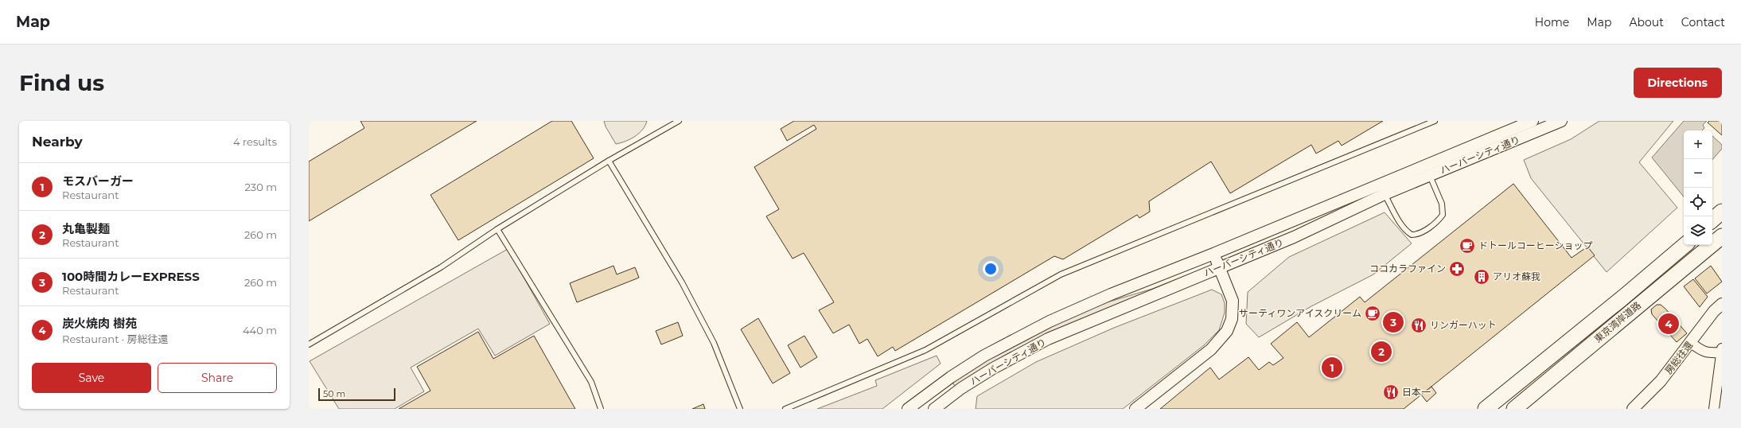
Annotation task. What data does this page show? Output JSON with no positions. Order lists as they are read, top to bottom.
{
  "streets": {
    "highway": ["東京湾岸道路"],
    "street": ["ハーバーシティ通り", "房総往還"]
  },
  "places": {
    "cafe": ["ドトールコーヒーショップ", "サーティワンアイスクリーム"],
    "pharmacy": ["ココカラファイン"],
    "building": ["アリオ蘇我"],
    "restaurant": ["リンガーハット", "日本一"]
  },
  "scale_bar": "50 m",
  "page": {
    "header": "Map",
    "nav": [
      "Home",
      "Map",
      "About",
      "Contact"
    ],
    "buttons": [
      "Directions",
      ["Save", "Share"]
    ],
    "title": "Find us",
    "heading": ["Nearby", "4 results"],
    "map_buttons": ["+", "−"],
    "list": [
      {
        "mark": "1",
        "name": "モスバーガー",
        "note": "Restaurant",
        "value": "230 m"
      },
      {
        "mark": "2",
        "name": "丸亀製麺",
        "note": "Restaurant",
        "value": "260 m"
      },
      {
        "mark": "3",
        "name": "100時間カレーEXPRESS",
        "note": "Restaurant",
        "value": "260 m"
      },
      {
        "mark": "4",
        "name": "炭火焼肉 樹苑",
        "note": "Restaurant · 房総往還",
        "value": "440 m"
      }
    ],
    "pins": [
      "3",
      "4",
      "2",
      "1"
    ],
    "scale": "50 m"
  }
}
